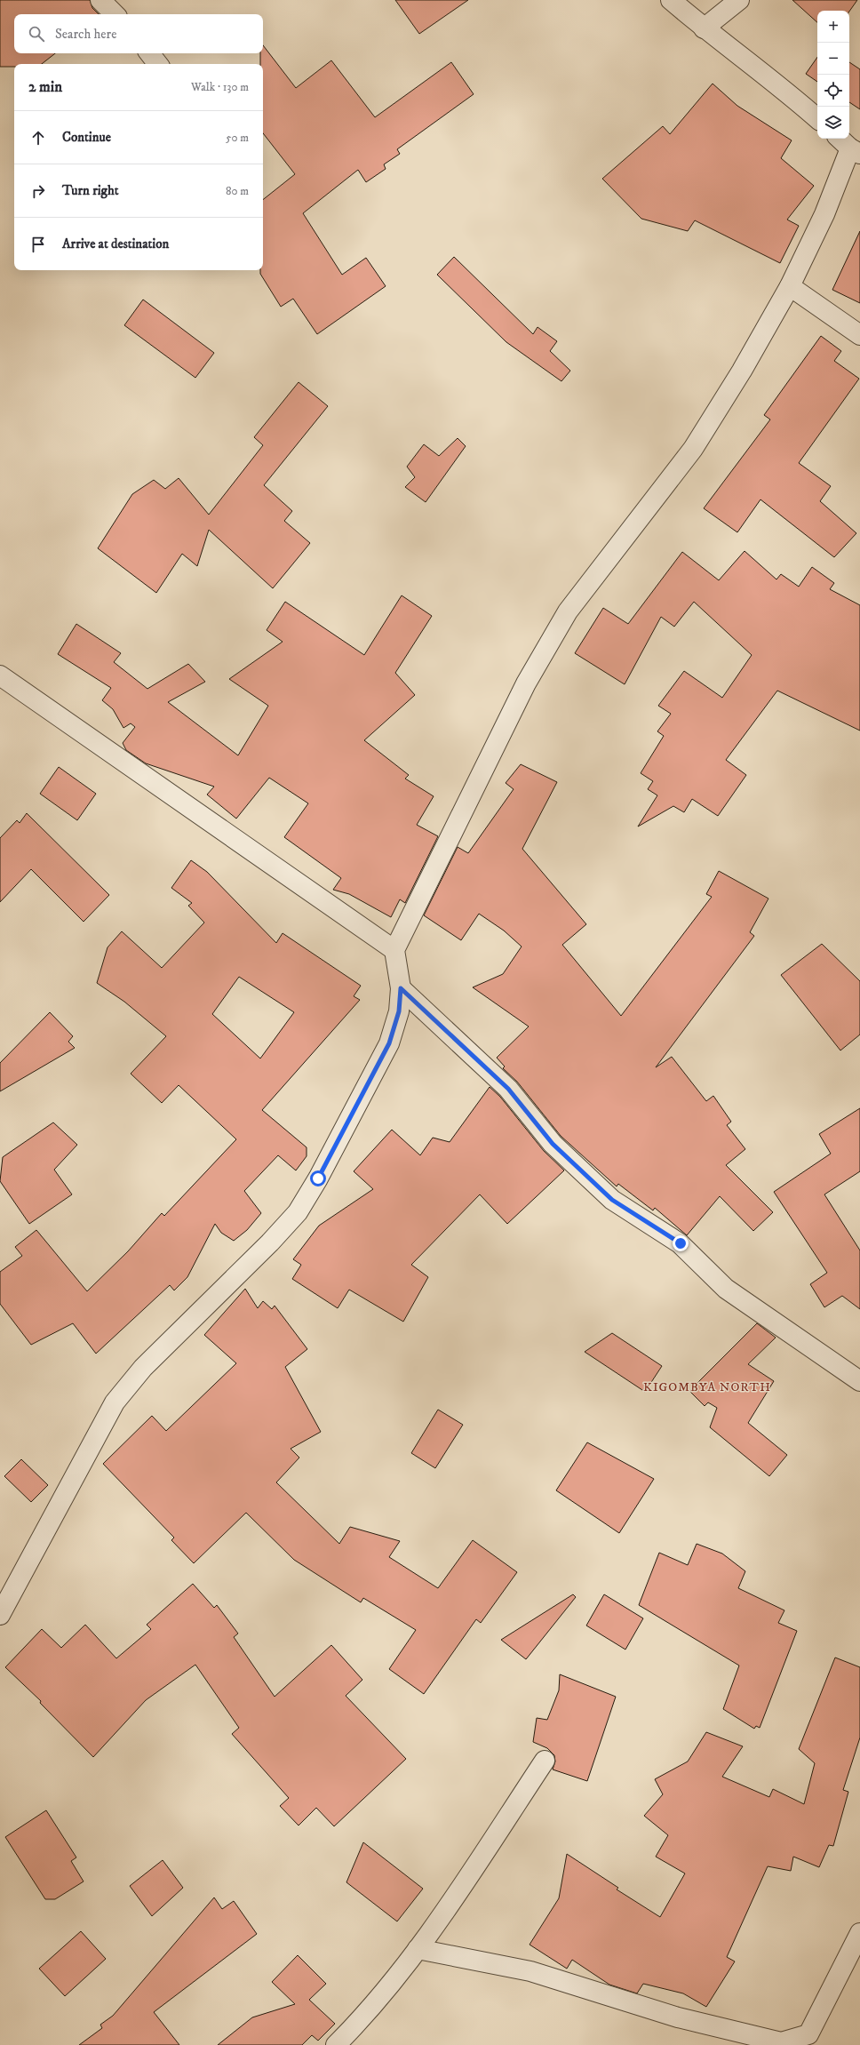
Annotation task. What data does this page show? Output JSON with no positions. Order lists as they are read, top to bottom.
{
  "districts": ["KIGOMBYA NORTH"],
  "page": {
    "map_buttons": ["+", "−"],
    "search": "Search here",
    "heading": ["2 min", "Walk · 130 m"],
    "list": [
      ["Continue", "50 m"],
      ["Turn right", "80 m"],
      "Arrive at destination"
    ]
  }
}
